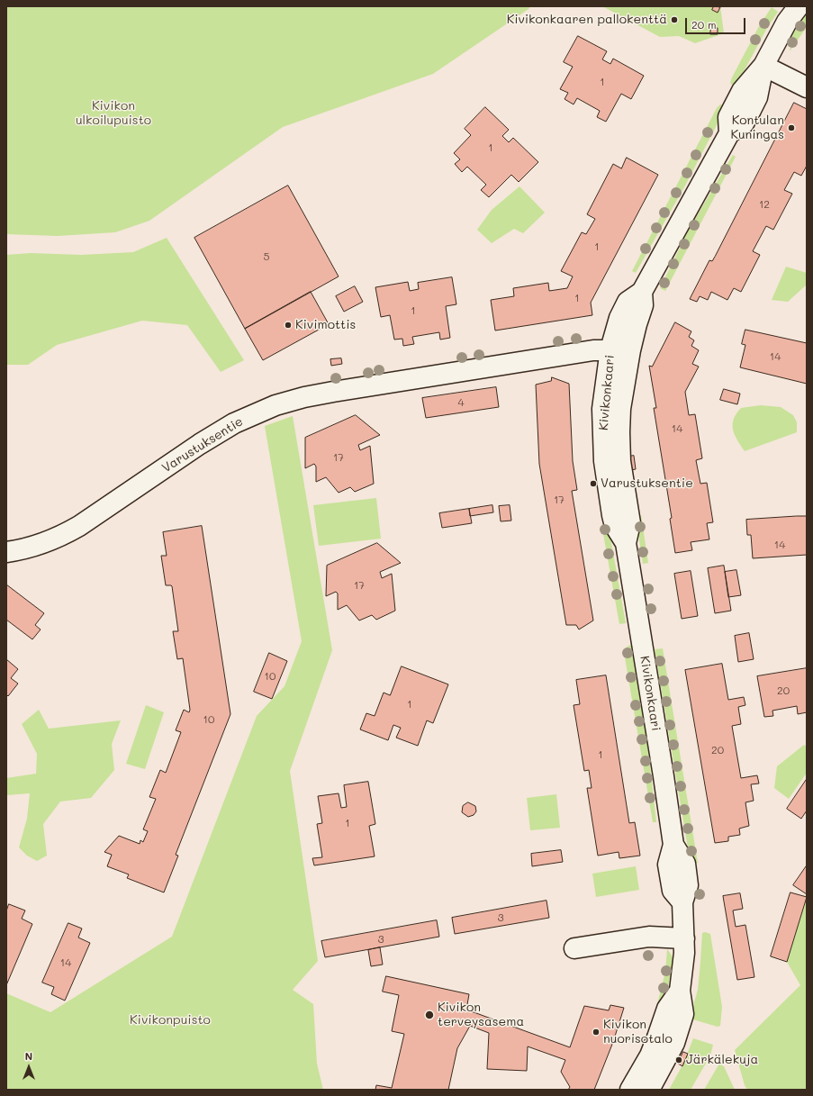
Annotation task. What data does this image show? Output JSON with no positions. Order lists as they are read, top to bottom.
{
  "streets": {
    "street": ["Kivikonkaari", "Varustuksentie"]
  },
  "crossings": [
    ["Kivikonkaari", "Varustuksentie"]
  ],
  "parks": ["Kivikon ulkoilupuisto", "Kivikonpuisto"],
  "places": [
    "Kivikonkaaren pallokenttä",
    "Kontulan Kuningas",
    "Kivimottis",
    "Varustuksentie",
    "Kivikon terveysasema",
    "Kivikon nuorisotalo",
    "Järkälekuja"
  ],
  "house_numbers": [
    "1",
    "1",
    "12",
    "1",
    "5",
    "1",
    "1",
    "14",
    "4",
    "14",
    "17",
    "17",
    "14",
    "17",
    "10",
    "20",
    "1",
    "10",
    "20",
    "1",
    "1",
    "3",
    "3",
    "14"
  ],
  "scale_bar": "20 m",
  "north": "top"
}
